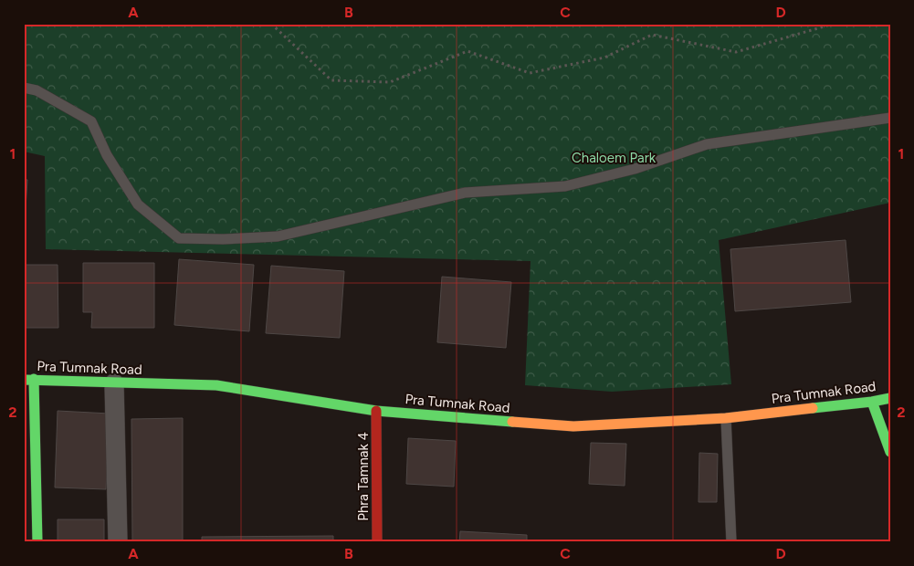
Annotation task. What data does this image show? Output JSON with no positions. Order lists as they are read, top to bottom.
{
  "streets": {
    "street": ["Pra Tumnak Road", "Phra Tamnak 4"]
  },
  "crossings": [
    ["Pra Tumnak Road", "Phra Tamnak 4"]
  ],
  "parks": ["Chaloem Park"],
  "grid": {
    "columns": [
      "A",
      "B",
      "C",
      "D"
    ],
    "rows": ["1", "2"]
  }
}
